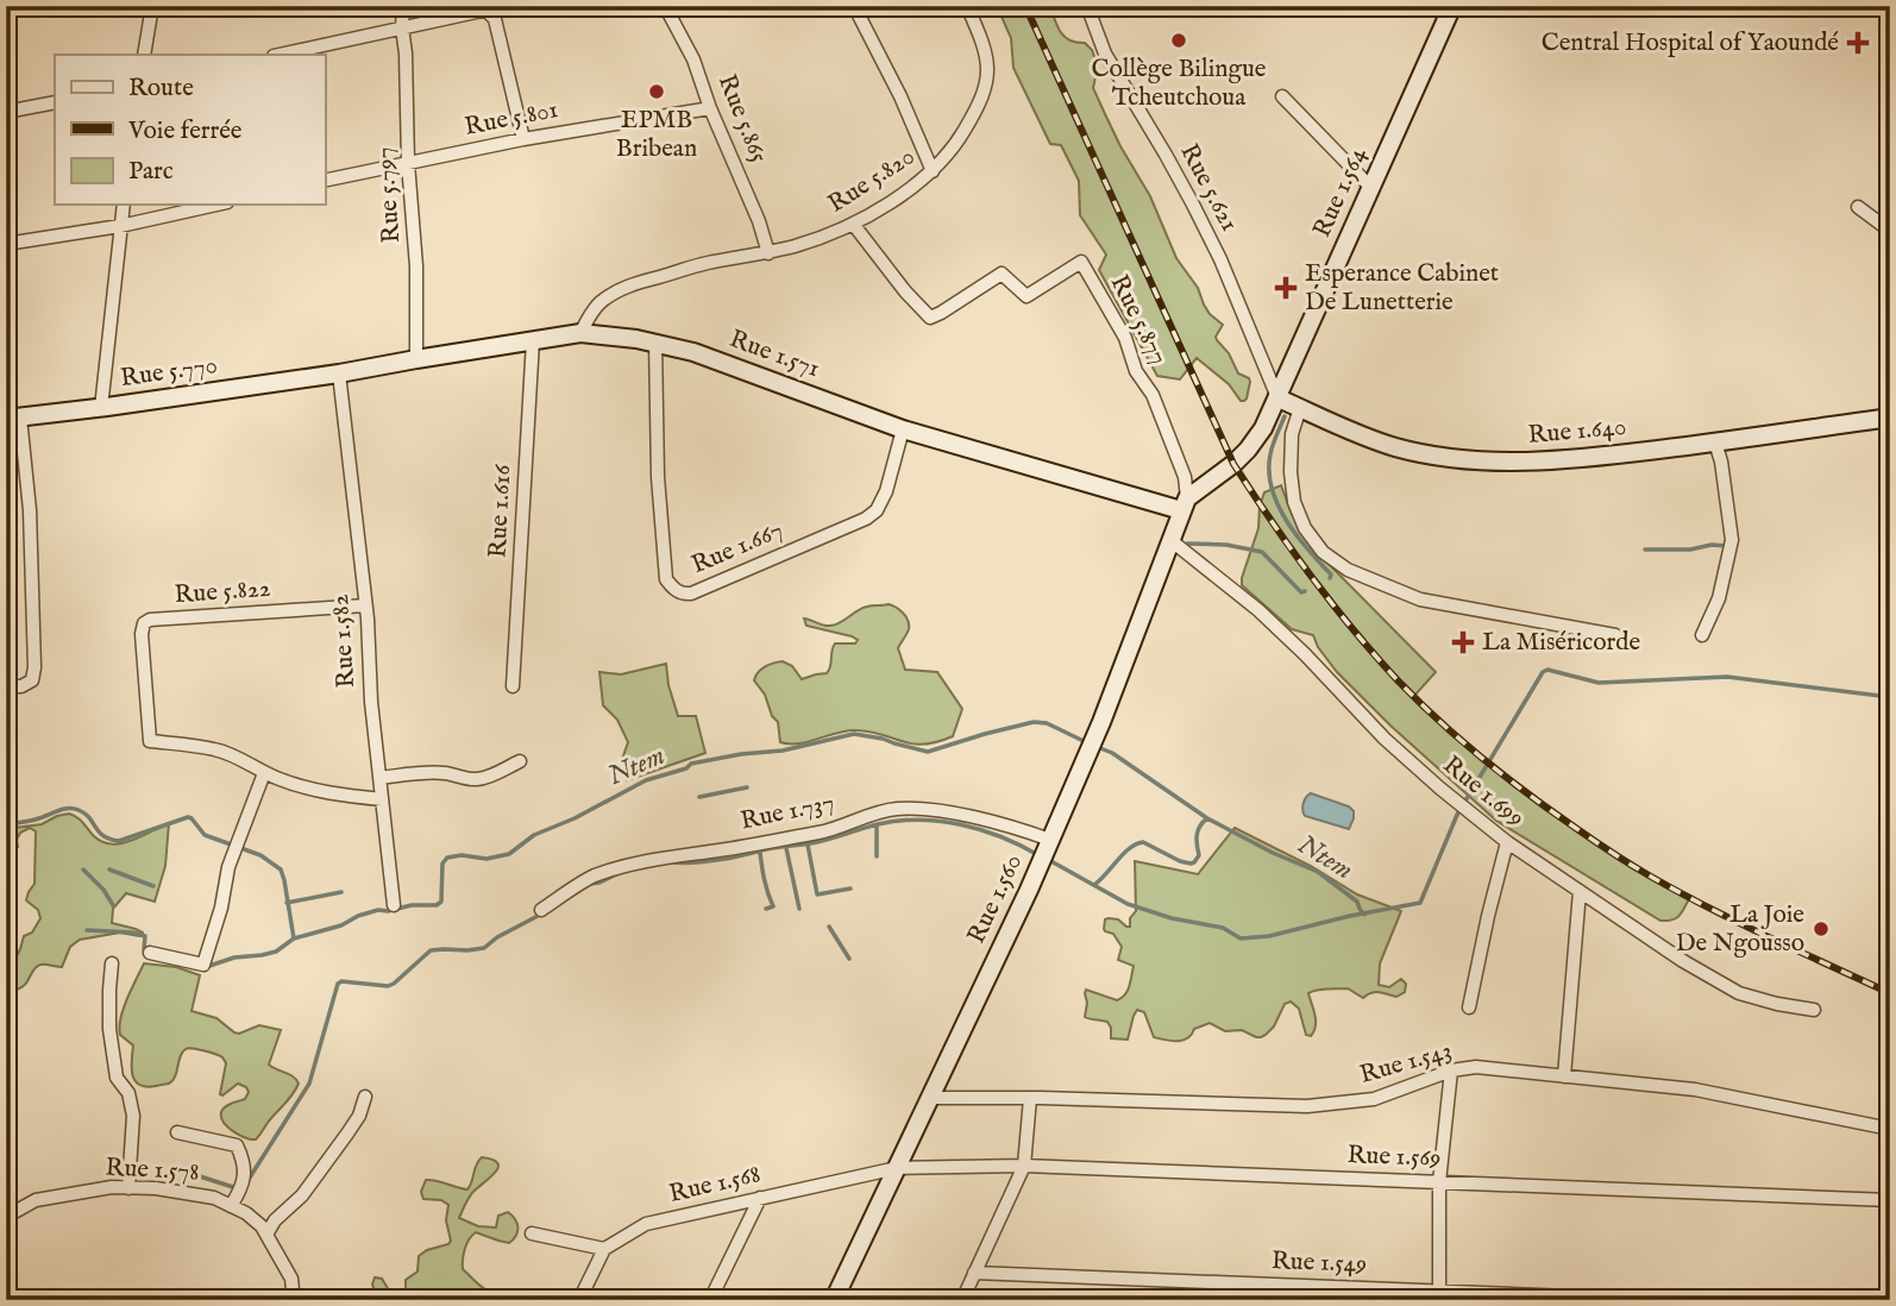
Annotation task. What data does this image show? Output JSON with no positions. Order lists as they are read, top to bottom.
{
  "streets": {
    "main road": [
      "Rue 1.564",
      "Rue 1.571",
      "Rue 5.770",
      "Rue 1.640",
      "Rue 1.560"
    ],
    "street": [
      "Rue 5.801",
      "Rue 5.865",
      "Rue 5.820",
      "Rue 5.621",
      "Rue 5.797",
      "Rue 5.877",
      "Rue 1.616",
      "Rue 1.667",
      "Rue 5.822",
      "Rue 1.582",
      "Rue 1.699",
      "Rue 1.737",
      "Rue 1.543",
      "Rue 1.569",
      "Rue 1.578",
      "Rue 1.568",
      "Rue 1.549"
    ]
  },
  "crossings": [
    ["Rue 5.801", "Rue 5.865"],
    ["Rue 5.801", "Rue 5.797"],
    ["Rue 5.865", "Rue 5.820"],
    ["Rue 5.820", "Rue 5.877"],
    ["Rue 5.820", "Rue 1.571"],
    ["Rue 5.621", "Rue 1.564"],
    ["Rue 5.621", "Rue 1.640"],
    ["Rue 1.564", "Rue 5.877"],
    ["Rue 1.564", "Rue 1.571"],
    ["Rue 1.564", "Rue 1.640"],
    ["Rue 1.564", "Rue 1.560"],
    ["Rue 5.797", "Rue 1.571"],
    ["Rue 5.877", "Rue 1.571"],
    ["Rue 5.877", "Rue 1.560"],
    ["Rue 1.571", "Rue 5.770"],
    ["Rue 1.571", "Rue 1.616"],
    ["Rue 1.571", "Rue 1.667"],
    ["Rue 1.571", "Rue 1.582"],
    ["Rue 1.571", "Rue 1.560"],
    ["Rue 5.770", "Rue 1.582"],
    ["Rue 5.822", "Rue 1.582"],
    ["Rue 1.699", "Rue 1.560"],
    ["Rue 1.737", "Rue 1.560"],
    ["Rue 1.560", "Rue 1.543"],
    ["Rue 1.560", "Rue 1.569"],
    ["Rue 1.560", "Rue 1.568"],
    ["Rue 1.569", "Rue 1.568"]
  ],
  "water": ["Ntem"],
  "places": {
    "other": ["Collège Bilingue Tcheutchoua", "EPMB Bribean", "La Joie De Ngousso"],
    "health": ["Central Hospital of Yaoundé", "Esperance Cabinet De Lunetterie", "La Miséricorde"]
  },
  "legend": ["Route", "Voie ferrée", "Parc"]
}
